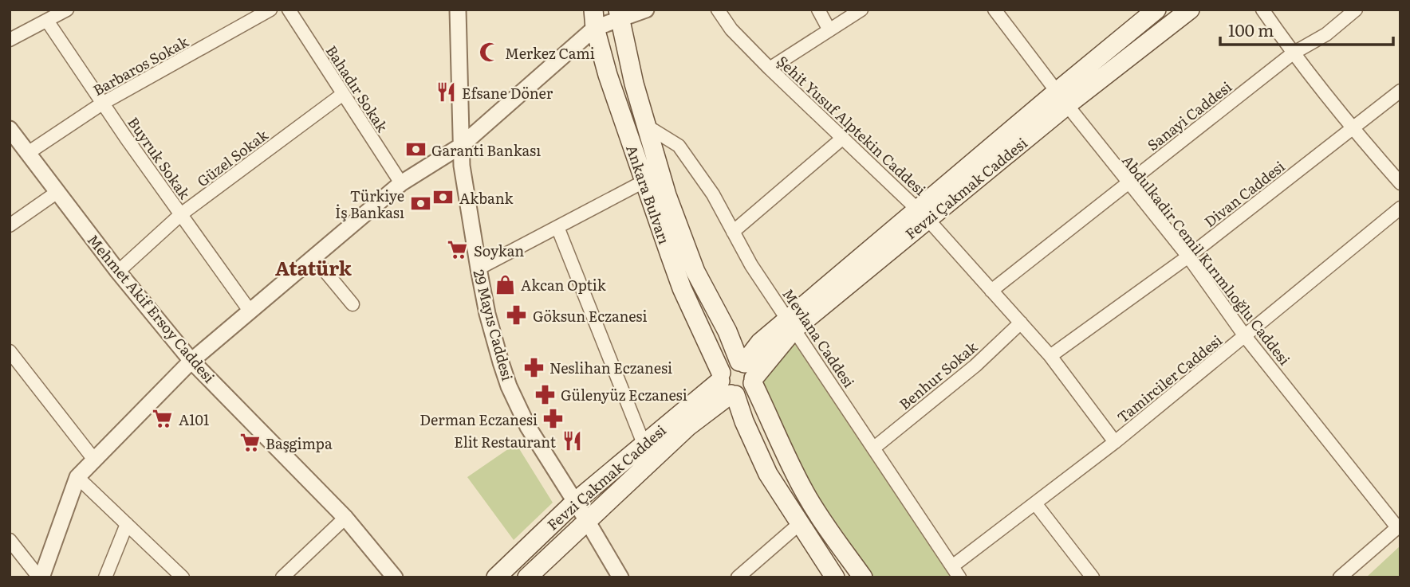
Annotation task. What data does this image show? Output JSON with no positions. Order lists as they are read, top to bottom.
{
  "streets": {
    "main road": ["Fevzi Çakmak Caddesi", "Ankara Bulvarı"],
    "street": [
      "Barbaros Sokak",
      "Bahadır Sokak",
      "Sanayi Caddesi",
      "Şehit Yusuf Alptekin Caddesi",
      "Buyruk Sokak",
      "Güzel Sokak",
      "Divan Caddesi",
      "Abdulkadir Cemil Kırımlıoğlu Caddesi",
      "Mehmet Akif Ersoy Caddesi",
      "29 Mayıs Caddesi",
      "Mevlana Caddesi",
      "Benhur Sokak",
      "Tamirciler Caddesi"
    ]
  },
  "crossings": [
    ["Barbaros Sokak", "Buyruk Sokak"],
    ["Barbaros Sokak", "Mehmet Akif Ersoy Caddesi"],
    ["Bahadır Sokak", "Güzel Sokak"],
    ["Sanayi Caddesi", "Şehit Yusuf Alptekin Caddesi"],
    ["Sanayi Caddesi", "Abdulkadir Cemil Kırımlıoğlu Caddesi"],
    ["Şehit Yusuf Alptekin Caddesi", "Fevzi Çakmak Caddesi"],
    ["Şehit Yusuf Alptekin Caddesi", "Divan Caddesi"],
    ["Şehit Yusuf Alptekin Caddesi", "Benhur Sokak"],
    ["Şehit Yusuf Alptekin Caddesi", "Tamirciler Caddesi"],
    ["Buyruk Sokak", "Güzel Sokak"],
    ["Güzel Sokak", "Mehmet Akif Ersoy Caddesi"],
    ["Fevzi Çakmak Caddesi", "Ankara Bulvarı"],
    ["Fevzi Çakmak Caddesi", "Abdulkadir Cemil Kırımlıoğlu Caddesi"],
    ["Fevzi Çakmak Caddesi", "29 Mayıs Caddesi"],
    ["Fevzi Çakmak Caddesi", "Mevlana Caddesi"],
    ["Divan Caddesi", "Abdulkadir Cemil Kırımlıoğlu Caddesi"],
    ["Ankara Bulvarı", "Mevlana Caddesi"],
    ["Abdulkadir Cemil Kırımlıoğlu Caddesi", "Tamirciler Caddesi"],
    ["Mevlana Caddesi", "Benhur Sokak"],
    ["Mevlana Caddesi", "Tamirciler Caddesi"]
  ],
  "districts": ["Atatürk"],
  "places": {
    "mosque": ["Merkez Cami"],
    "restaurant": ["Efsane Döner", "Elit Restaurant"],
    "bank": ["Garanti Bankası", "Akbank", "Türkiye İş Bankası"],
    "supermarket": ["Soykan", "A101", "Başgimpa"],
    "shop": ["Akcan Optik"],
    "pharmacy": [
      "Göksun Eczanesi",
      "Neslihan Eczanesi",
      "Gülenyüz Eczanesi",
      "Derman Eczanesi"
    ]
  },
  "scale_bar": "100 m"
}
